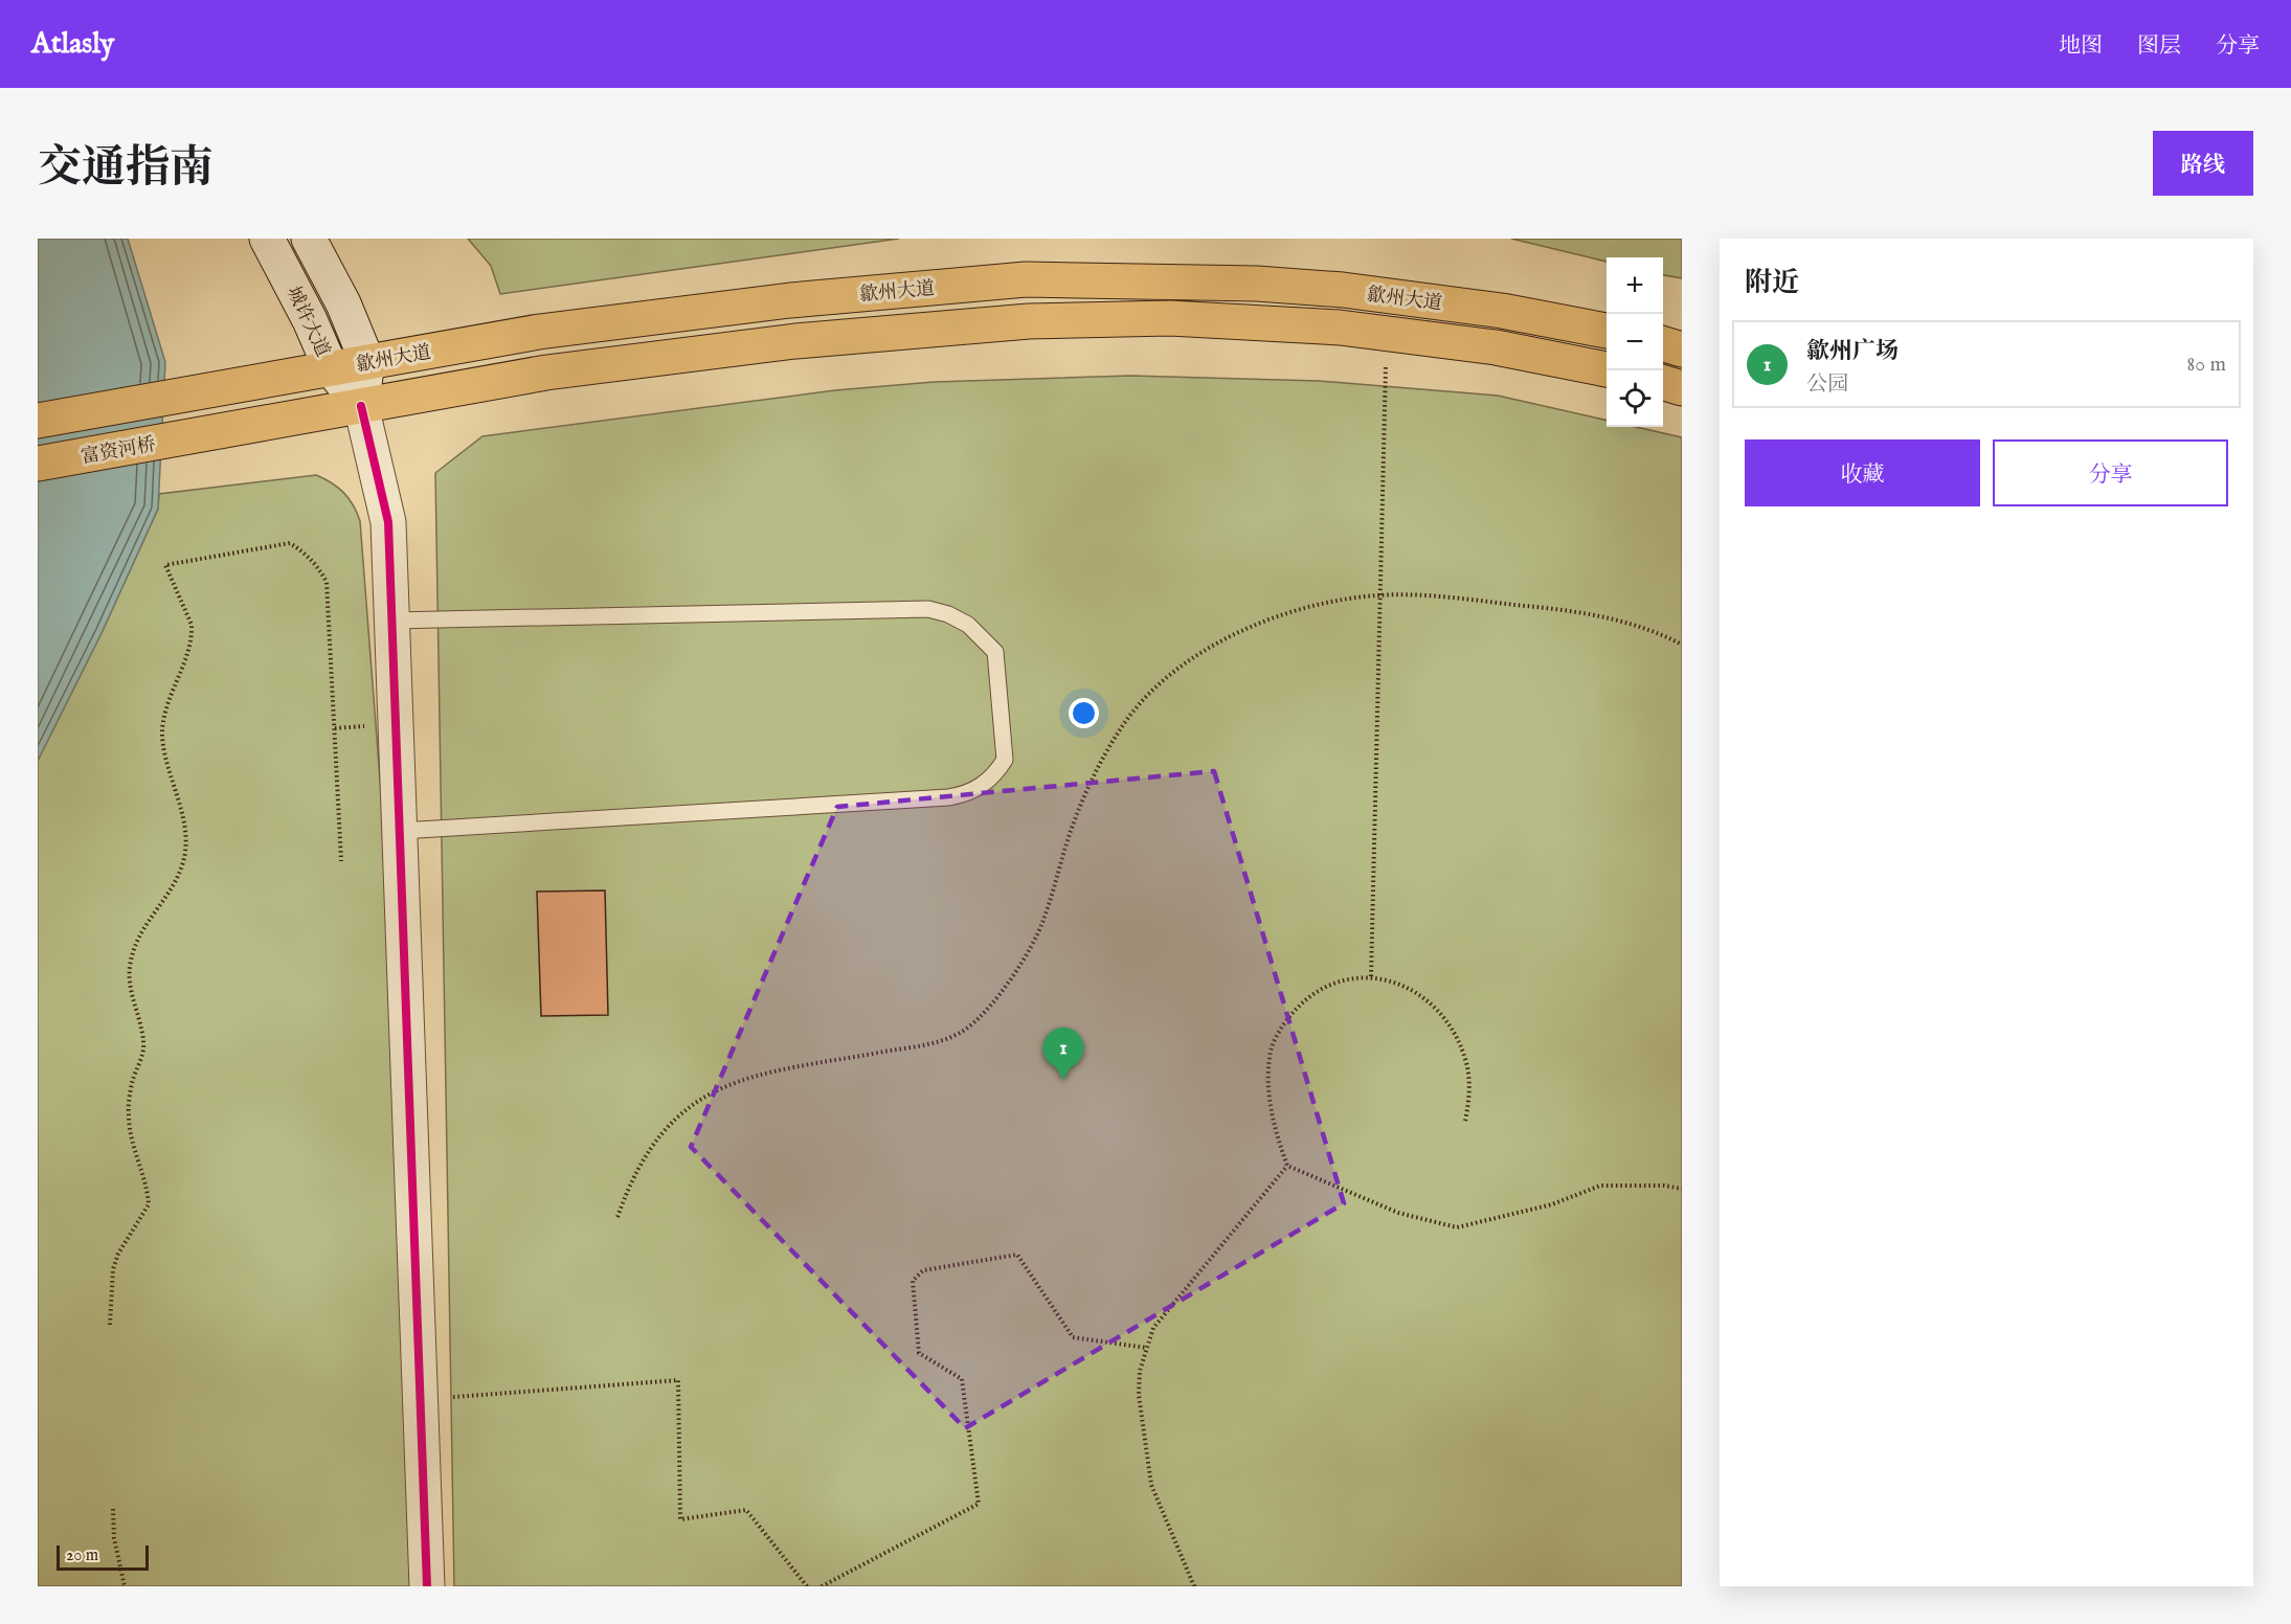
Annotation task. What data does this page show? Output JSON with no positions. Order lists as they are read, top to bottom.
{
  "streets": {
    "highway": ["歙州大道", "富资河桥"],
    "street": ["城许大道"]
  },
  "crossings": [
    ["歙州大道", "城许大道"],
    ["歙州大道", "富资河桥"]
  ],
  "scale_bar": "20 m",
  "page": {
    "header": "Atlasly",
    "nav": ["地图", "图层", "分享"],
    "title": "交通指南",
    "buttons": [
      "路线",
      ["收藏", "分享"]
    ],
    "heading": "附近",
    "map_buttons": ["+", "−"],
    "list": [
      {
        "mark": "1",
        "name": "歙州广场",
        "note": "公园",
        "value": "80 m"
      }
    ],
    "pins": "1",
    "scale": "20 m"
  }
}
